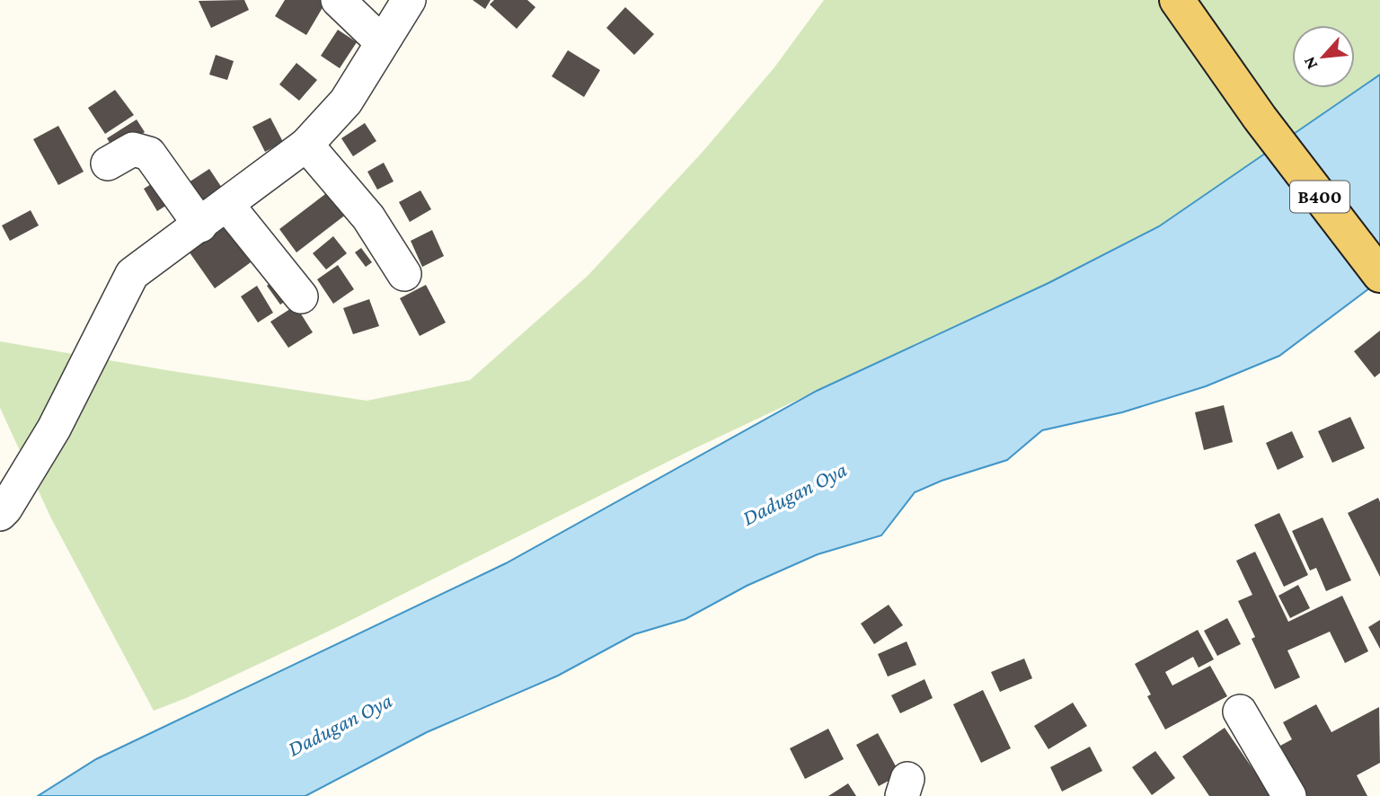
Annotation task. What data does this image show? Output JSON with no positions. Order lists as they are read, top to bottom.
{
  "streets": {
    "main road": ["B400"]
  },
  "water": ["Dadugan Oya"],
  "north": "bottom left"
}
